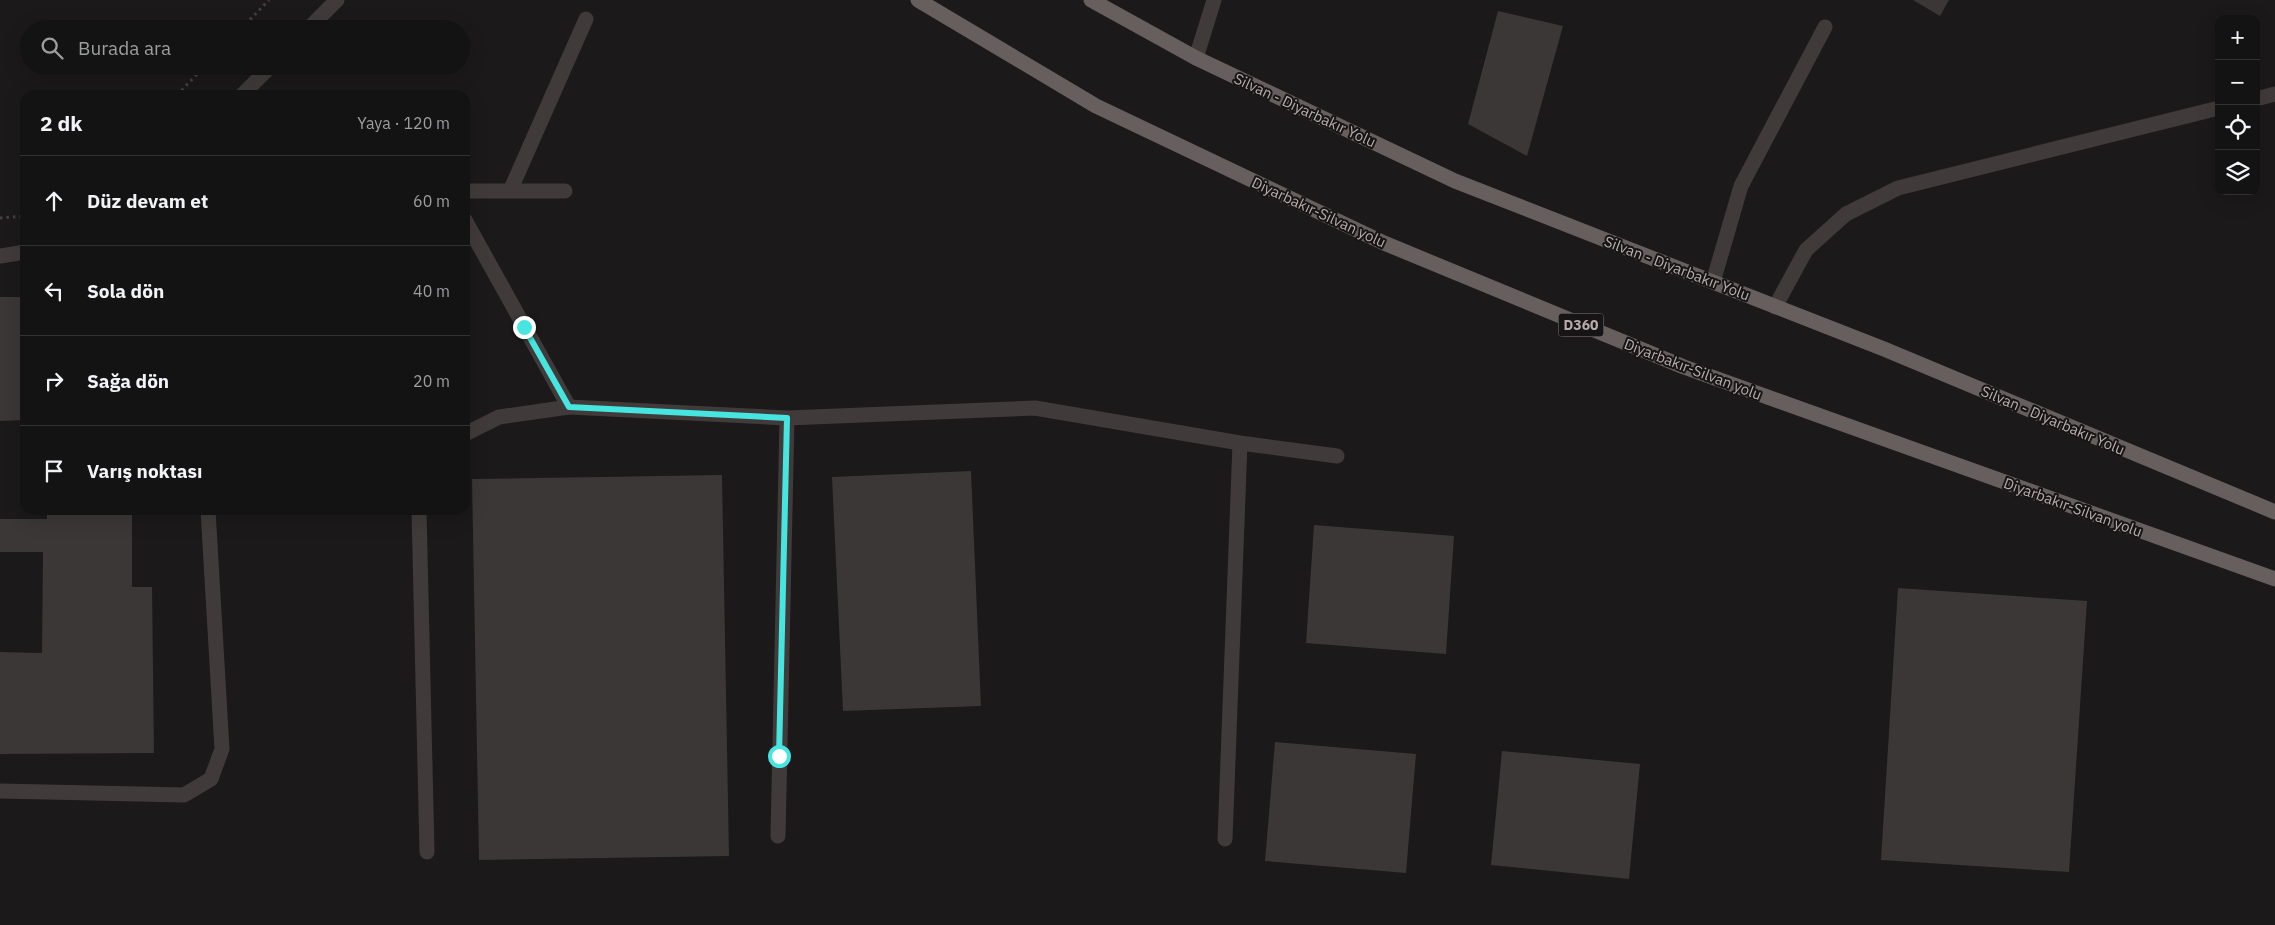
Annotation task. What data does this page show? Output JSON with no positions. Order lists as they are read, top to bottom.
{
  "streets": {
    "highway": ["Silvan - Diyarbakır Yolu", "Diyarbakır-Silvan yolu", "D360"]
  },
  "page": {
    "map_buttons": ["+", "−"],
    "search": "Burada ara",
    "heading": ["2 dk", "Yaya · 120 m"],
    "list": [
      ["Düz devam et", "60 m"],
      ["Sola dön", "40 m"],
      ["Sağa dön", "20 m"],
      "Varış noktası"
    ]
  }
}
